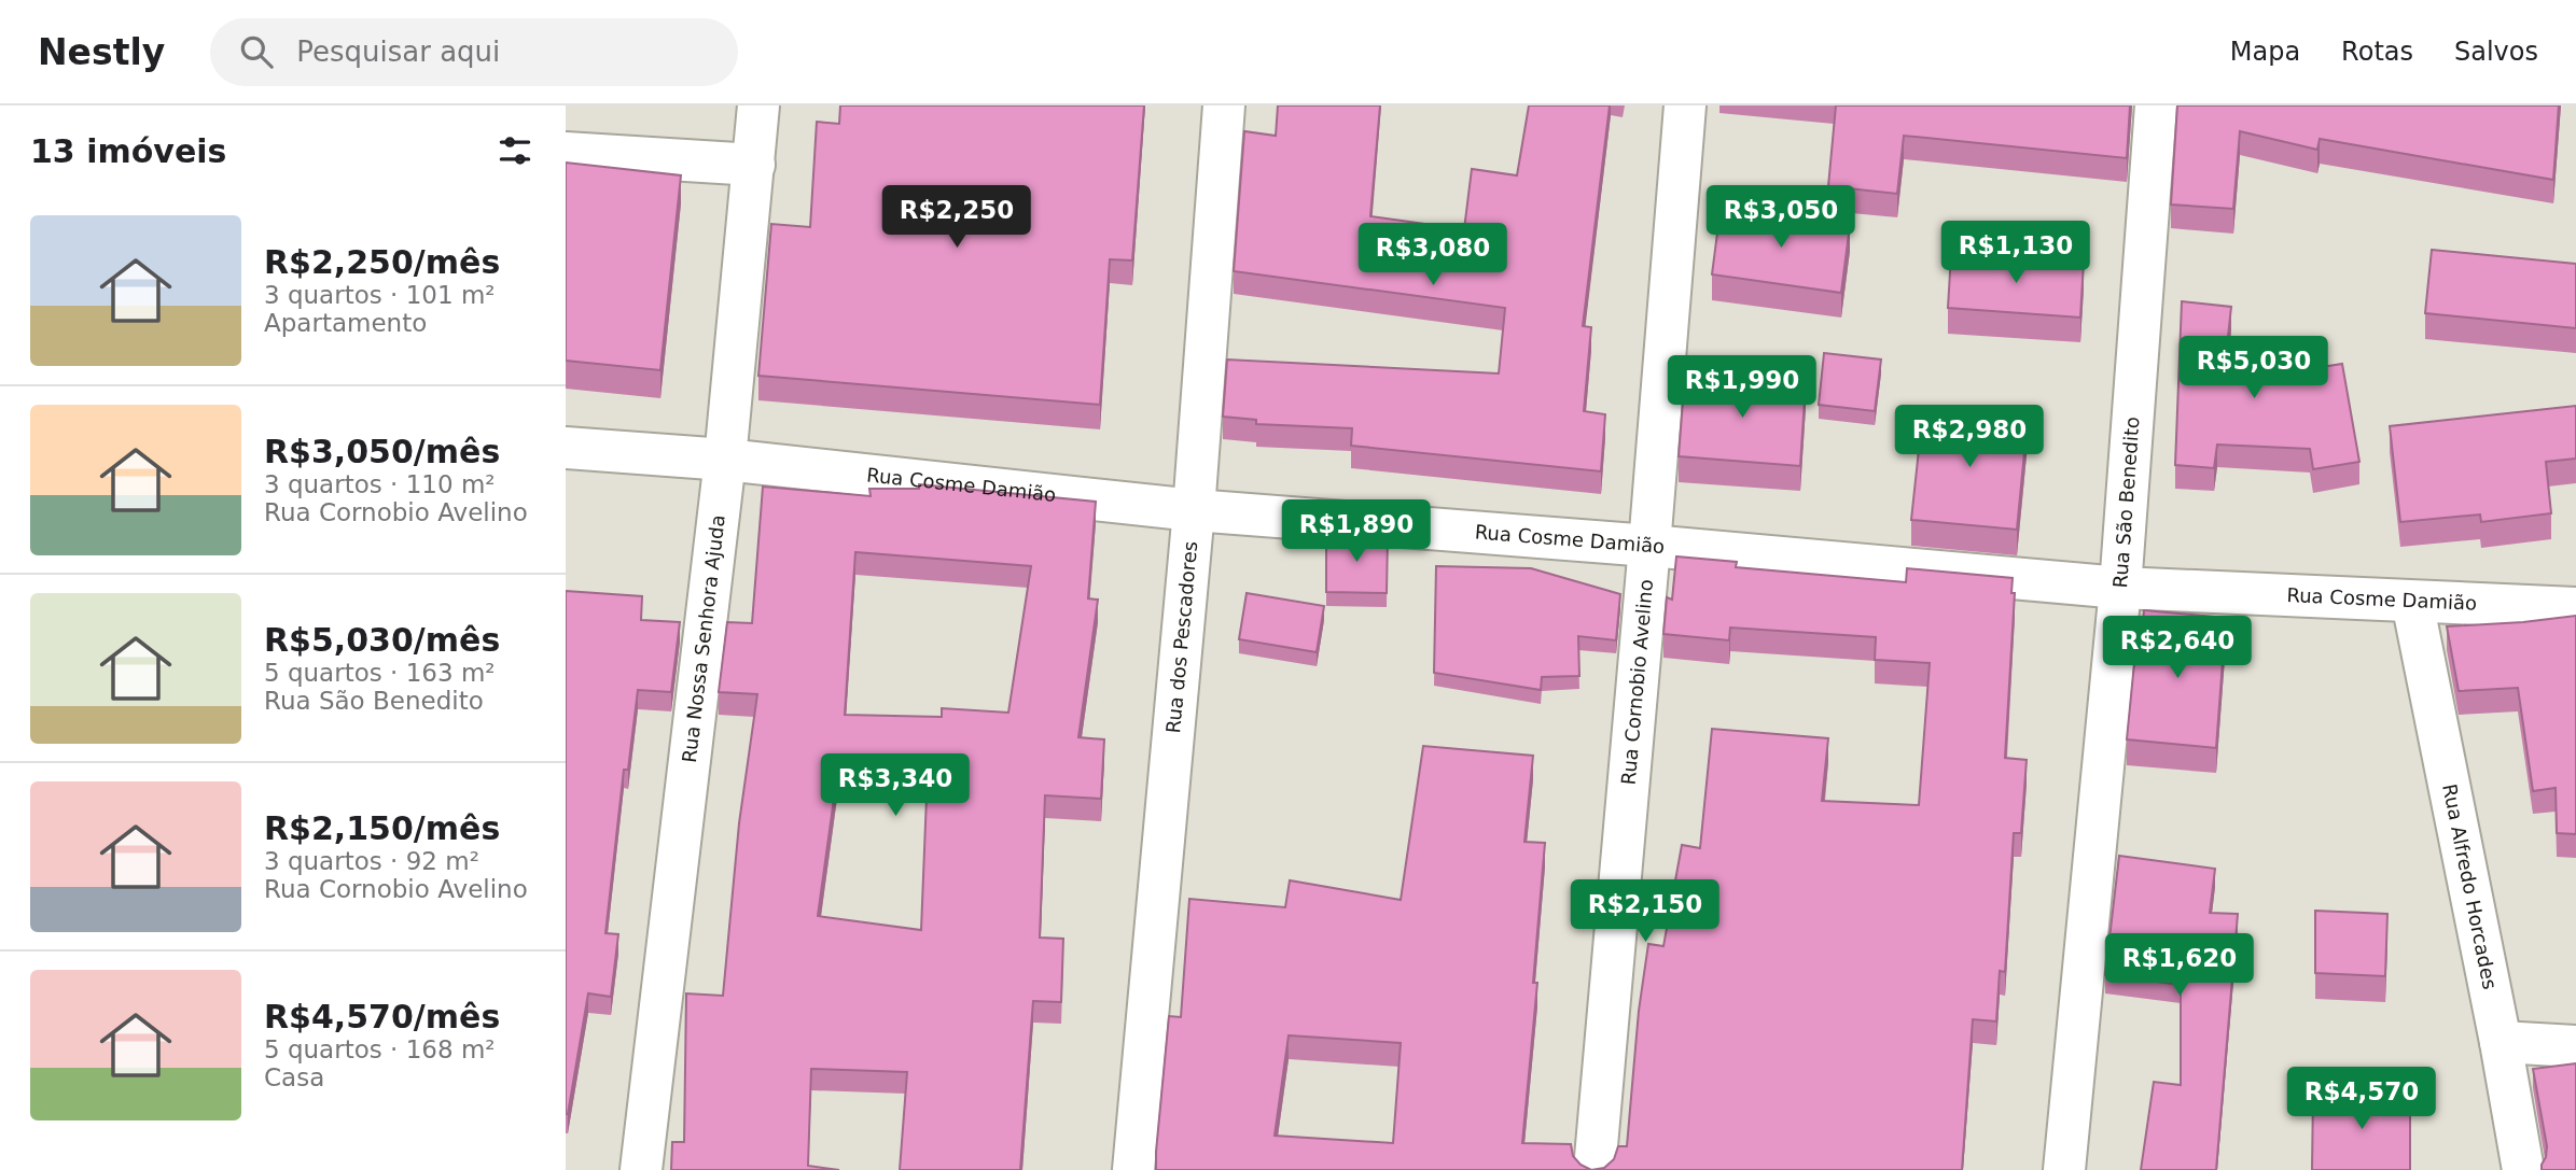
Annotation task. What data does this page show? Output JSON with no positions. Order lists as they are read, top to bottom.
{
  "streets": {
    "street": [
      "Rua Cosme Damião",
      "Rua São Benedito",
      "Rua Nossa Senhora Ajuda",
      "Rua dos Pescadores",
      "Rua Cornobio Avelino",
      "Rua Alfredo Horcades"
    ]
  },
  "crossings": [
    ["Rua Cosme Damião", "Rua São Benedito"],
    ["Rua Cosme Damião", "Rua Nossa Senhora Ajuda"],
    ["Rua Cosme Damião", "Rua dos Pescadores"],
    ["Rua Cosme Damião", "Rua Cornobio Avelino"],
    ["Rua Cosme Damião", "Rua Alfredo Horcades"]
  ],
  "page": {
    "header": "Nestly",
    "search": "Pesquisar aqui",
    "nav": ["Mapa", "Rotas", "Salvos"],
    "heading": "13 imóveis",
    "price": [
      "R$2,250",
      "R$3,050",
      "R$1,130",
      "R$3,080",
      "R$5,030",
      "R$1,990",
      "R$2,980",
      "R$1,890",
      "R$2,640",
      "R$3,340",
      "R$2,150",
      "R$1,620",
      "R$4,570"
    ],
    "list": [
      {
        "name": "R$2,250/mês",
        "note": "3 quartos · 101 m² · Apartamento"
      },
      {
        "name": "R$3,050/mês",
        "note": "3 quartos · 110 m² · Rua Cornobio Avelino"
      },
      {
        "name": "R$5,030/mês",
        "note": "5 quartos · 163 m² · Rua São Benedito"
      },
      {
        "name": "R$2,150/mês",
        "note": "3 quartos · 92 m² · Rua Cornobio Avelino"
      },
      {
        "name": "R$4,570/mês",
        "note": "5 quartos · 168 m² · Casa"
      }
    ]
  }
}
